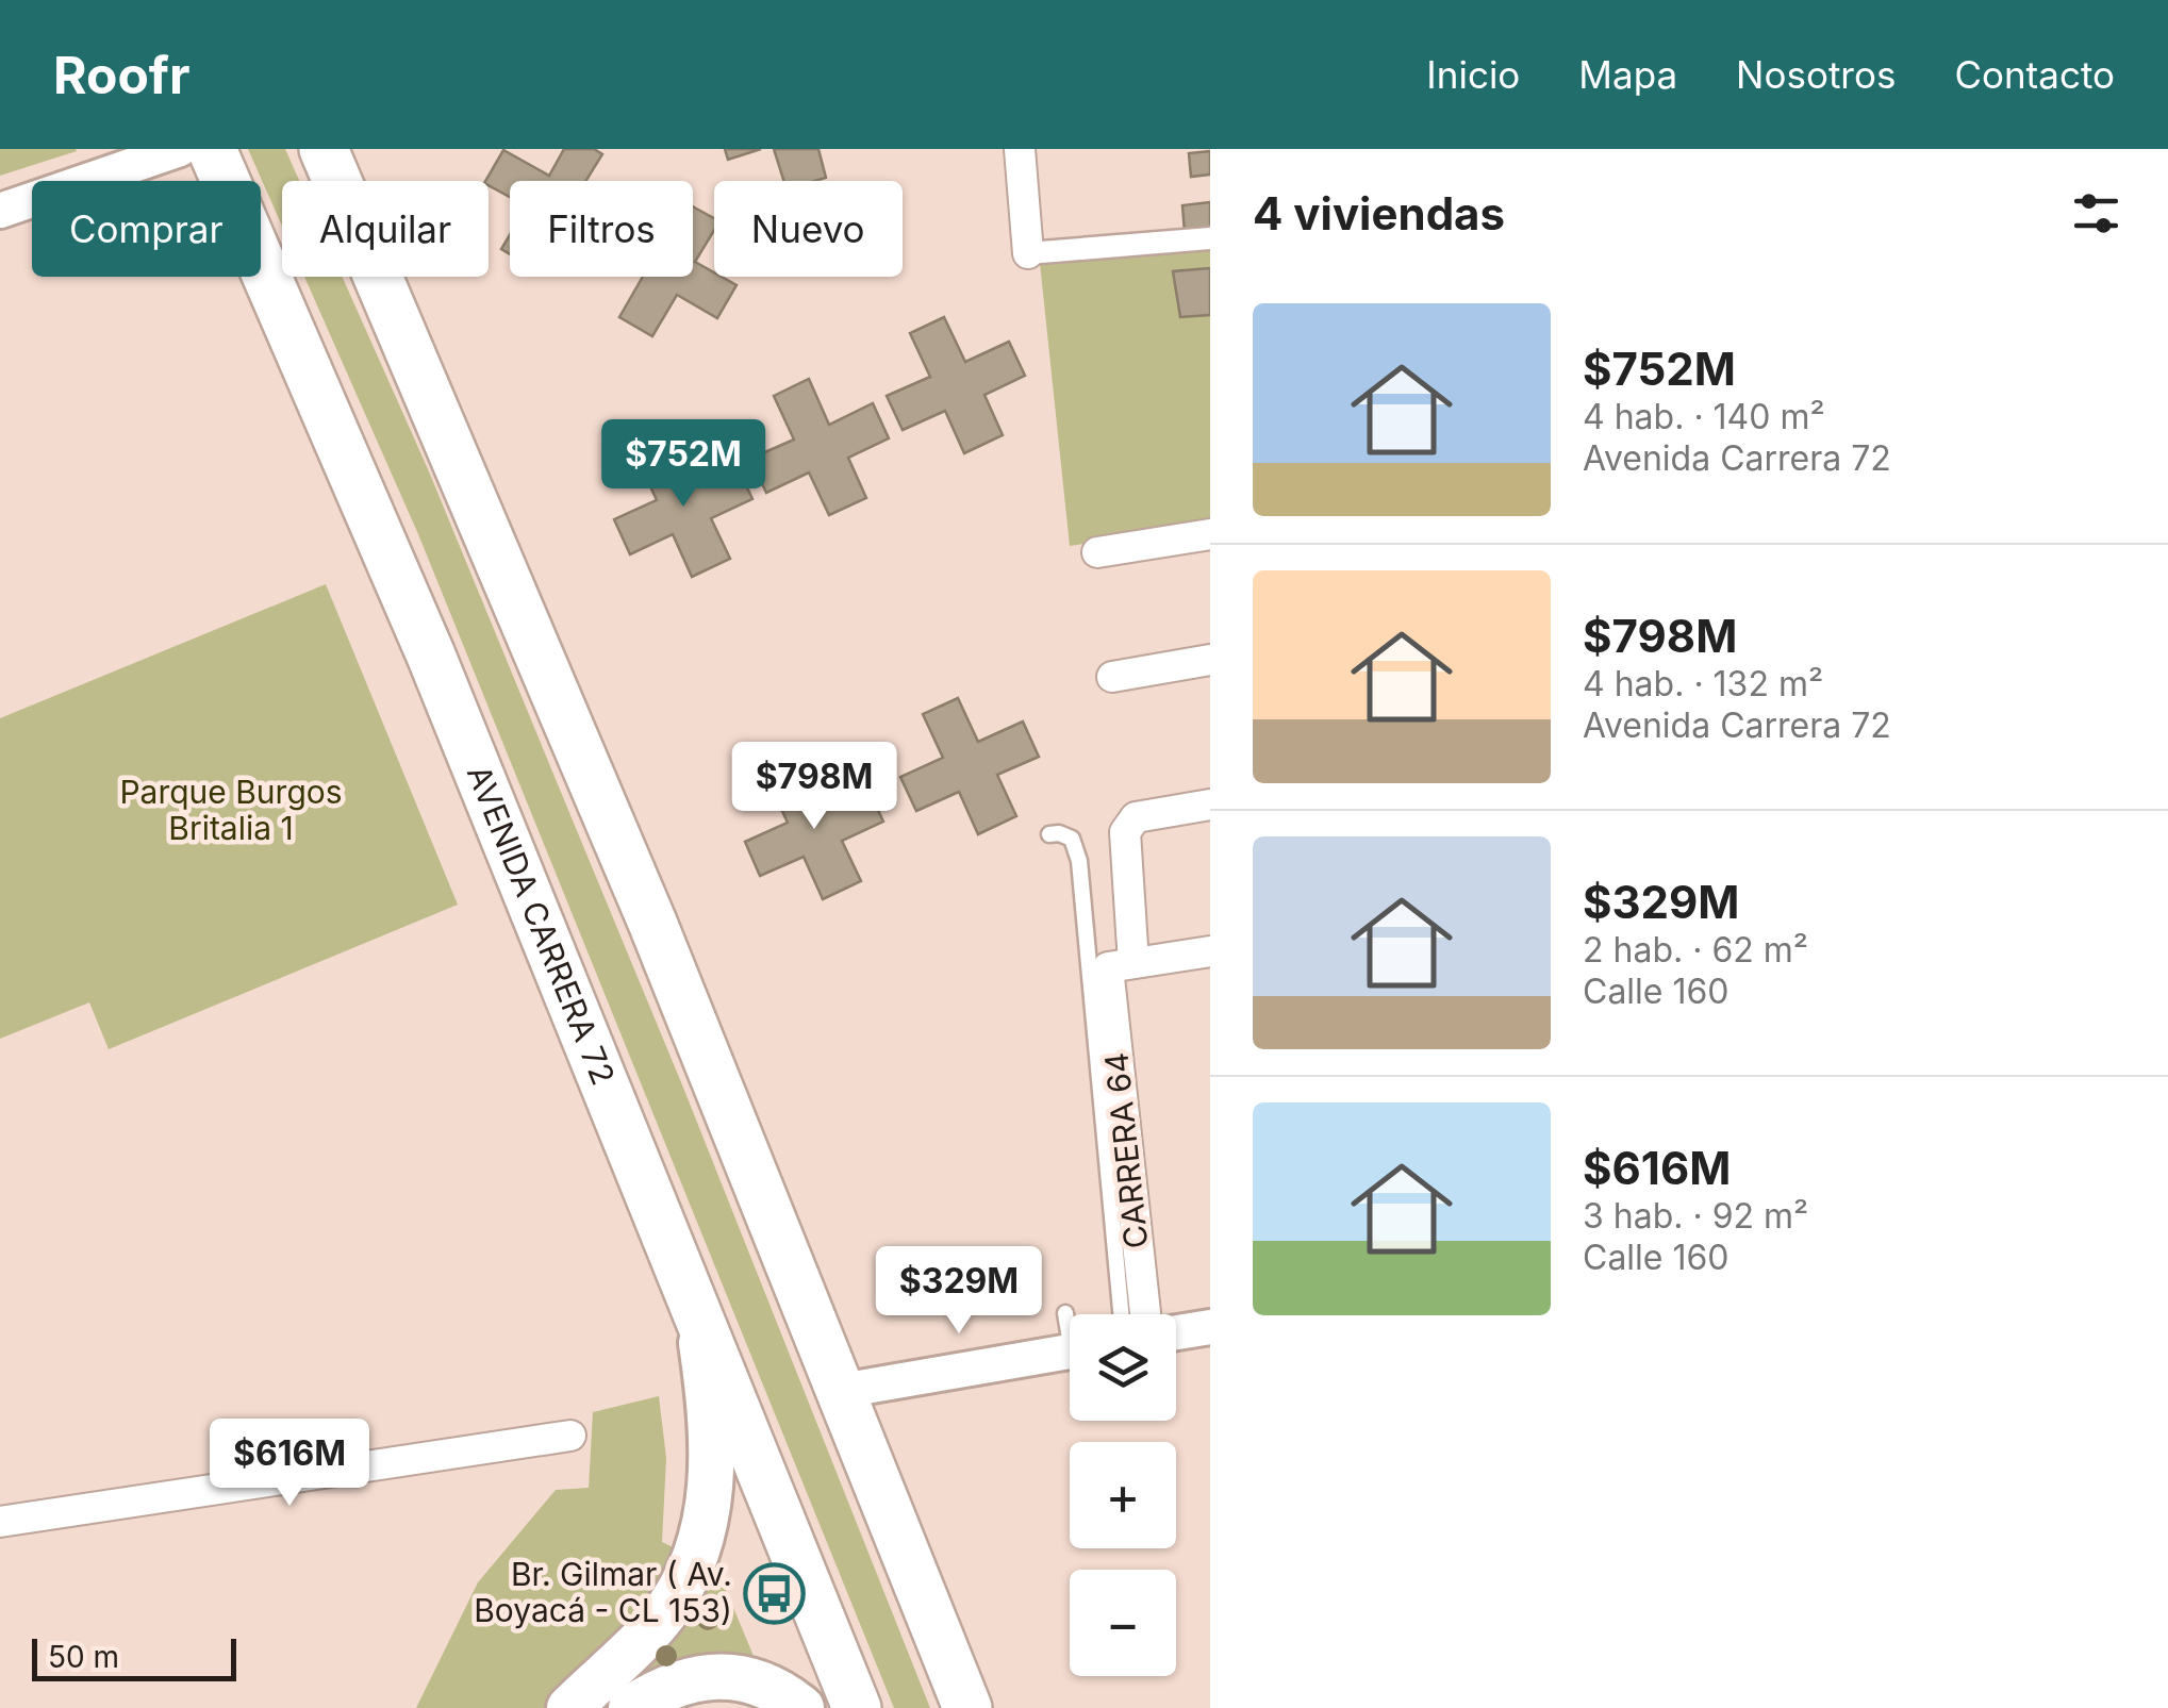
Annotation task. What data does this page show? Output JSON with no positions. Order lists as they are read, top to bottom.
{
  "streets": {
    "highway": ["AVENIDA CARRERA 72"],
    "street": ["CARRERA 64"]
  },
  "parks": ["Parque Burgos Britalia 1"],
  "places": {
    "bus stop": ["Br. Gilmar ( Av. Boyacá - CL 153)"]
  },
  "scale_bar": "50 m",
  "page": {
    "header": "Roofr",
    "nav": [
      "Inicio",
      "Mapa",
      "Nosotros",
      "Contacto"
    ],
    "heading": "4 viviendas",
    "chip": [
      "Comprar",
      "Alquilar",
      "Filtros",
      "Nuevo"
    ],
    "list": [
      {
        "name": "$752M",
        "note": "4 hab. · 140 m² · Avenida Carrera 72"
      },
      {
        "name": "$798M",
        "note": "4 hab. · 132 m² · Avenida Carrera 72"
      },
      {
        "name": "$329M",
        "note": "2 hab. · 62 m² · Calle 160"
      },
      {
        "name": "$616M",
        "note": "3 hab. · 92 m² · Calle 160"
      }
    ],
    "price": [
      "$752M",
      "$798M",
      "$329M",
      "$616M"
    ],
    "map_buttons": ["+", "−"],
    "scale": "50 m"
  }
}
